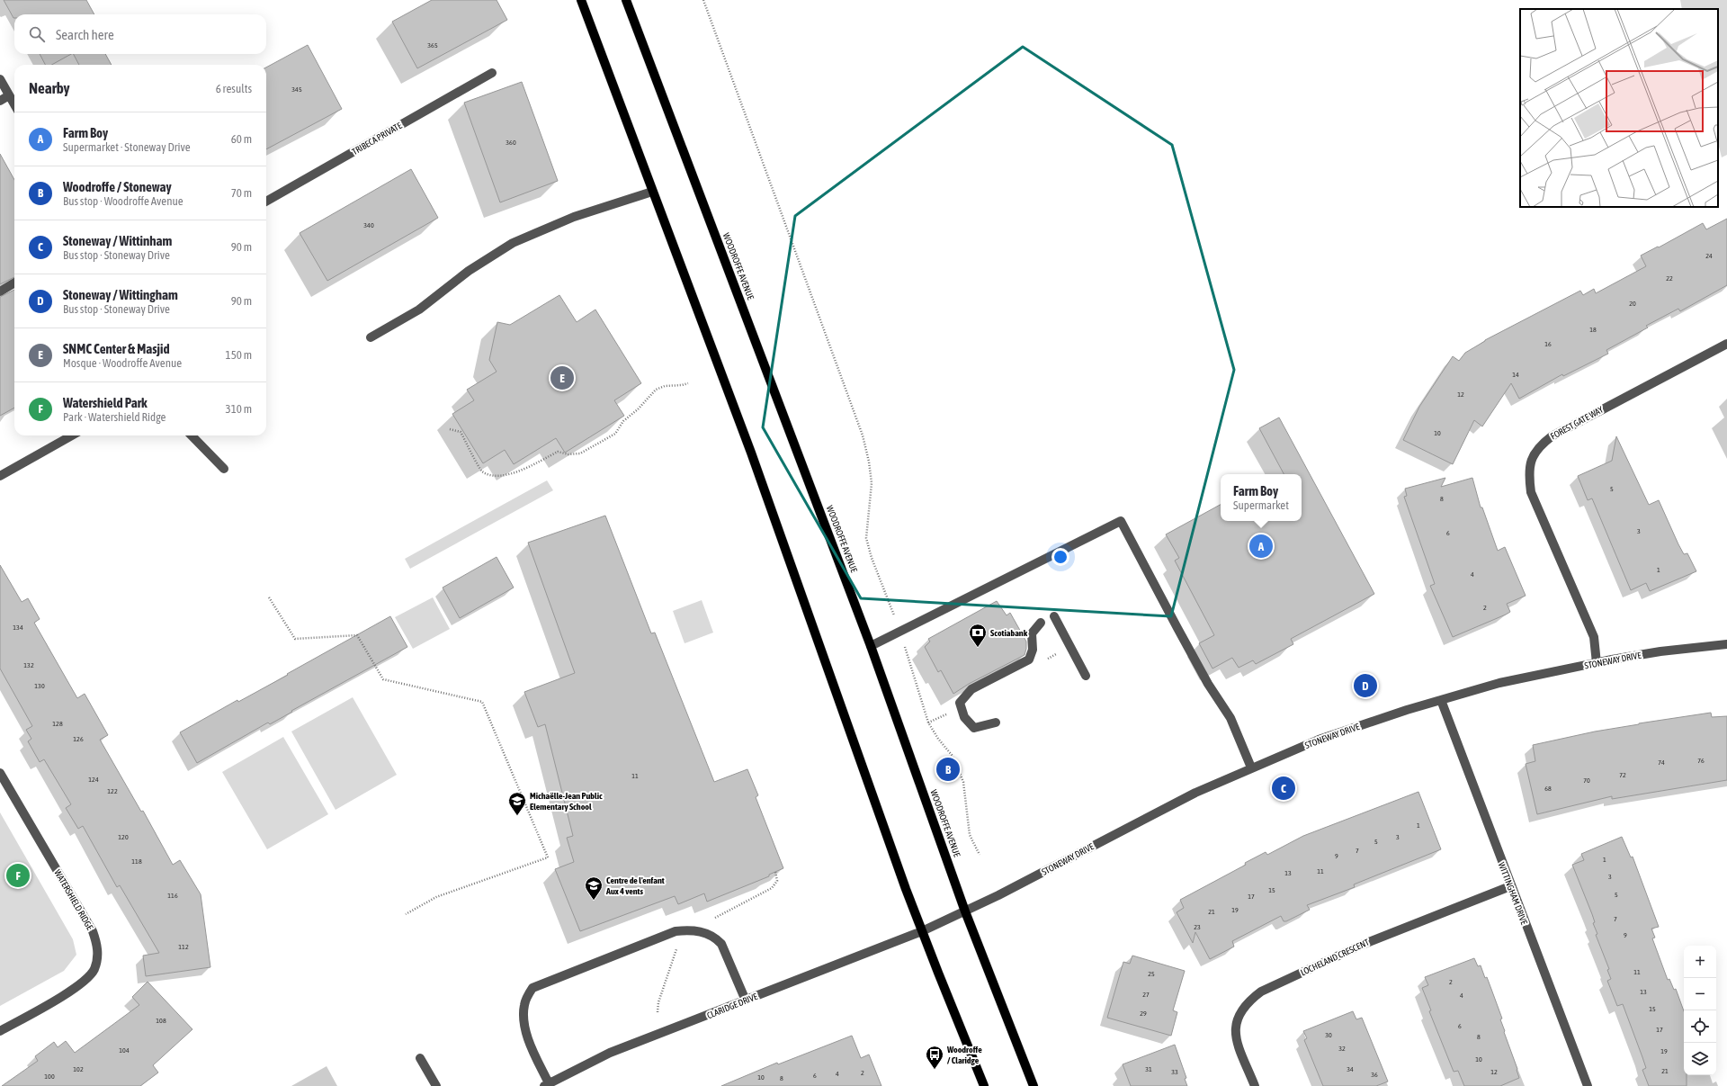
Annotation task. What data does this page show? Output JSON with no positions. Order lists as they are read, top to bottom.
{
  "streets": {
    "main road": ["WOODROFFE AVENUE"],
    "street": [
      "TRIBECA PRIVATE",
      "FOREST GATE WAY",
      "STONEWAY DRIVE",
      "WITTINGHAM DRIVE",
      "WATERSHIELD RIDGE",
      "LOCHELAND CRESCENT",
      "CLARIDGE DRIVE"
    ]
  },
  "crossings": [
    ["WOODROFFE AVENUE", "STONEWAY DRIVE"],
    ["FOREST GATE WAY", "STONEWAY DRIVE"],
    ["STONEWAY DRIVE", "WITTINGHAM DRIVE"],
    ["STONEWAY DRIVE", "CLARIDGE DRIVE"],
    ["WITTINGHAM DRIVE", "LOCHELAND CRESCENT"]
  ],
  "places": {
    "bank": ["Scotiabank"],
    "school or university": ["Michaëlle-Jean Public Elementary School", "Centre de l'enfant Aux 4 vents"],
    "bus stop": ["Woodroffe / Claridge"]
  },
  "house_numbers": [
    "365",
    "345",
    "360",
    "340",
    "24",
    "22",
    "20",
    "18",
    "16",
    "14",
    "12",
    "10",
    "5",
    "8",
    "3",
    "6",
    "1",
    "4",
    "2",
    "134",
    "132",
    "130",
    "128",
    "126",
    "76",
    "74",
    "72",
    "11",
    "124",
    "70",
    "68",
    "122",
    "1",
    "120",
    "3",
    "5",
    "7",
    "9",
    "1",
    "118",
    "11",
    "13",
    "3",
    "15",
    "5",
    "116",
    "17",
    "19",
    "21",
    "7",
    "23",
    "9",
    "112",
    "11",
    "25",
    "2",
    "13",
    "27",
    "4",
    "15",
    "29",
    "108",
    "6",
    "17",
    "30",
    "8",
    "32",
    "104",
    "19",
    "10",
    "102",
    "31",
    "34",
    "21",
    "33",
    "12",
    "2",
    "4",
    "36",
    "6",
    "100",
    "10",
    "8"
  ],
  "page": {
    "search": "Search here",
    "heading": ["Nearby", "6 results"],
    "list": [
      {
        "mark": "A",
        "name": "Farm Boy",
        "note": "Supermarket · Stoneway Drive",
        "value": "60 m"
      },
      {
        "mark": "B",
        "name": "Woodroffe / Stoneway",
        "note": "Bus stop · Woodroffe Avenue",
        "value": "70 m"
      },
      {
        "mark": "C",
        "name": "Stoneway / Wittinham",
        "note": "Bus stop · Stoneway Drive",
        "value": "90 m"
      },
      {
        "mark": "D",
        "name": "Stoneway / Wittingham",
        "note": "Bus stop · Stoneway Drive",
        "value": "90 m"
      },
      {
        "mark": "E",
        "name": "SNMC Center & Masjid",
        "note": "Mosque · Woodroffe Avenue",
        "value": "150 m"
      },
      {
        "mark": "F",
        "name": "Watershield Park",
        "note": "Park · Watershield Ridge",
        "value": "310 m"
      }
    ],
    "pins": [
      "E",
      "A",
      "D",
      "B",
      "C",
      "F"
    ],
    "popup": ["Farm Boy", "Supermarket"],
    "map_buttons": ["+", "−"]
  }
}
